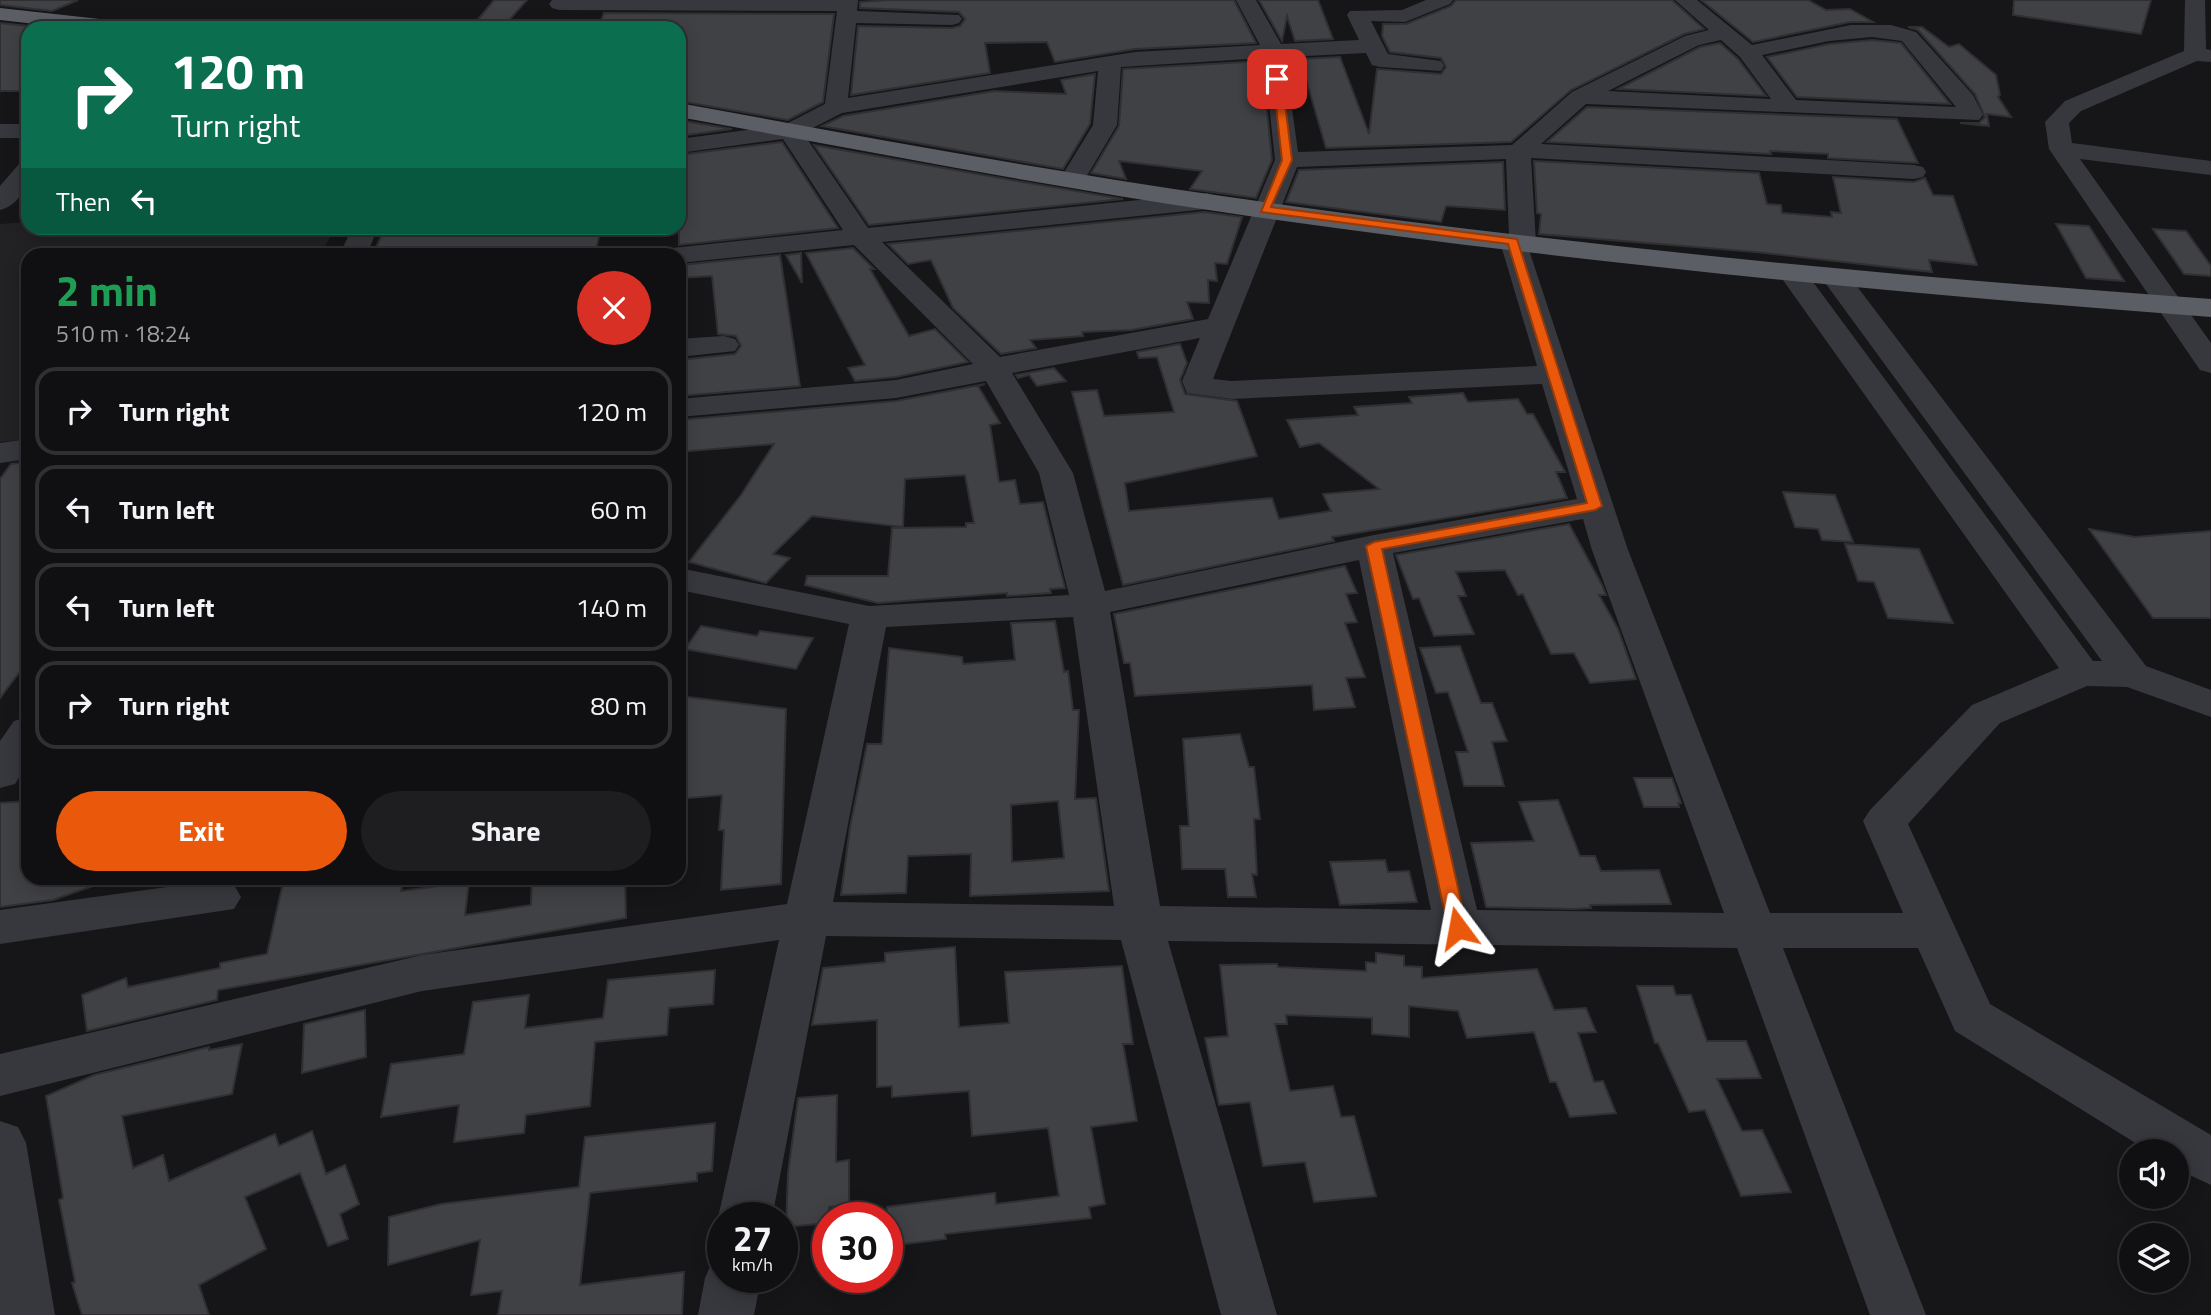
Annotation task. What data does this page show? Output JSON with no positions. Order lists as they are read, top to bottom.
{
  "page": {
    "turn": ["120 m", "Turn right"],
    "then": "Then",
    "heading": ["2 min", "510 m · 18:24"],
    "list": [
      {
        "name": "Turn right",
        "value": "120 m"
      },
      {
        "name": "Turn left",
        "value": "60 m"
      },
      {
        "name": "Turn left",
        "value": "140 m"
      },
      {
        "name": "Turn right",
        "value": "80 m"
      }
    ],
    "buttons": ["Exit", "Share"],
    "speed": "27 km/h",
    "limit": "30"
  }
}
